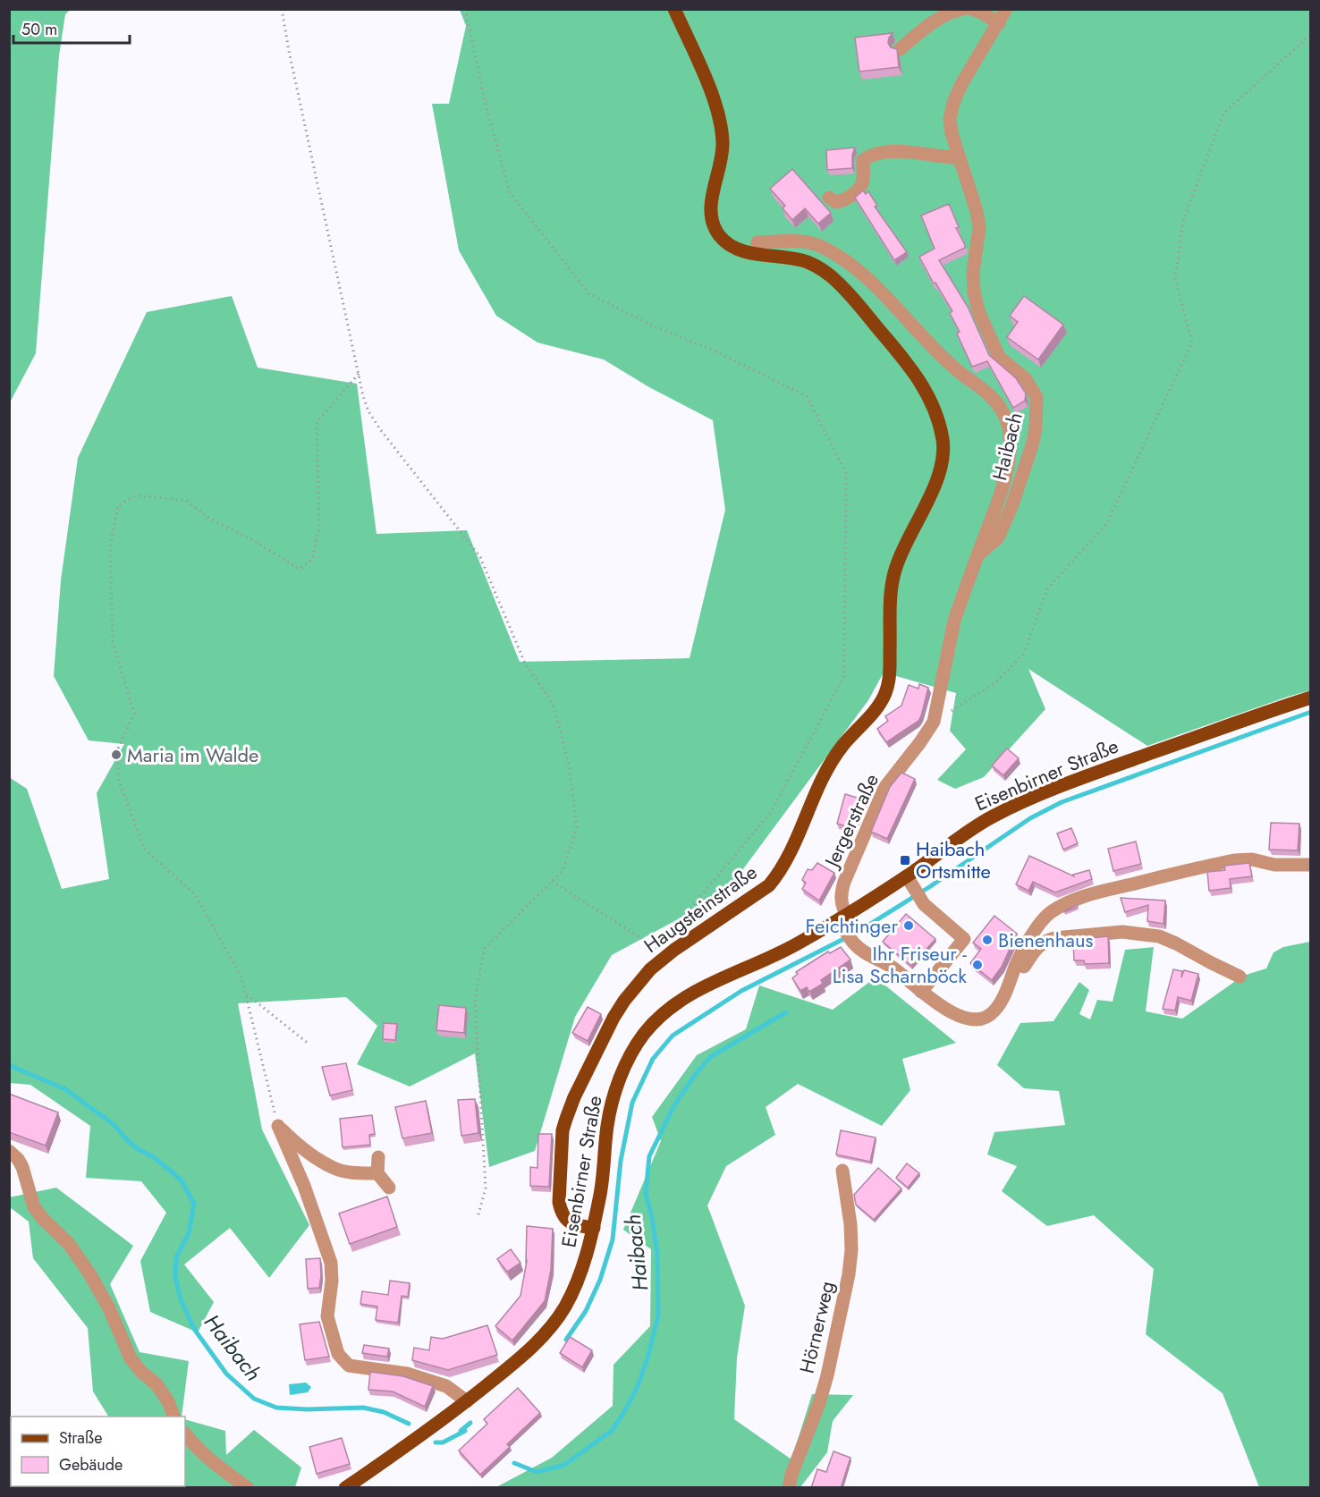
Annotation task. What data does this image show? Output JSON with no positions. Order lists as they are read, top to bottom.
{
  "streets": {
    "main road": ["Eisenbirner Straße", "Haugsteinstraße"],
    "street": ["Haibach", "Jergerstraße", "Hörnerweg"]
  },
  "crossings": [
    ["Haibach", "Jergerstraße"],
    ["Eisenbirner Straße", "Jergerstraße"],
    ["Eisenbirner Straße", "Haugsteinstraße"]
  ],
  "water": ["Haibach"],
  "places": {
    "other": [
      "Maria im Walde",
      "Feichtinger",
      "Bienenhaus",
      "Ihr Friseur - Lisa Scharnböck"
    ],
    "transit": ["Haibach Ortsmitte"]
  },
  "legend": ["Straße", "Gebäude"],
  "scale_bar": "50 m"
}
